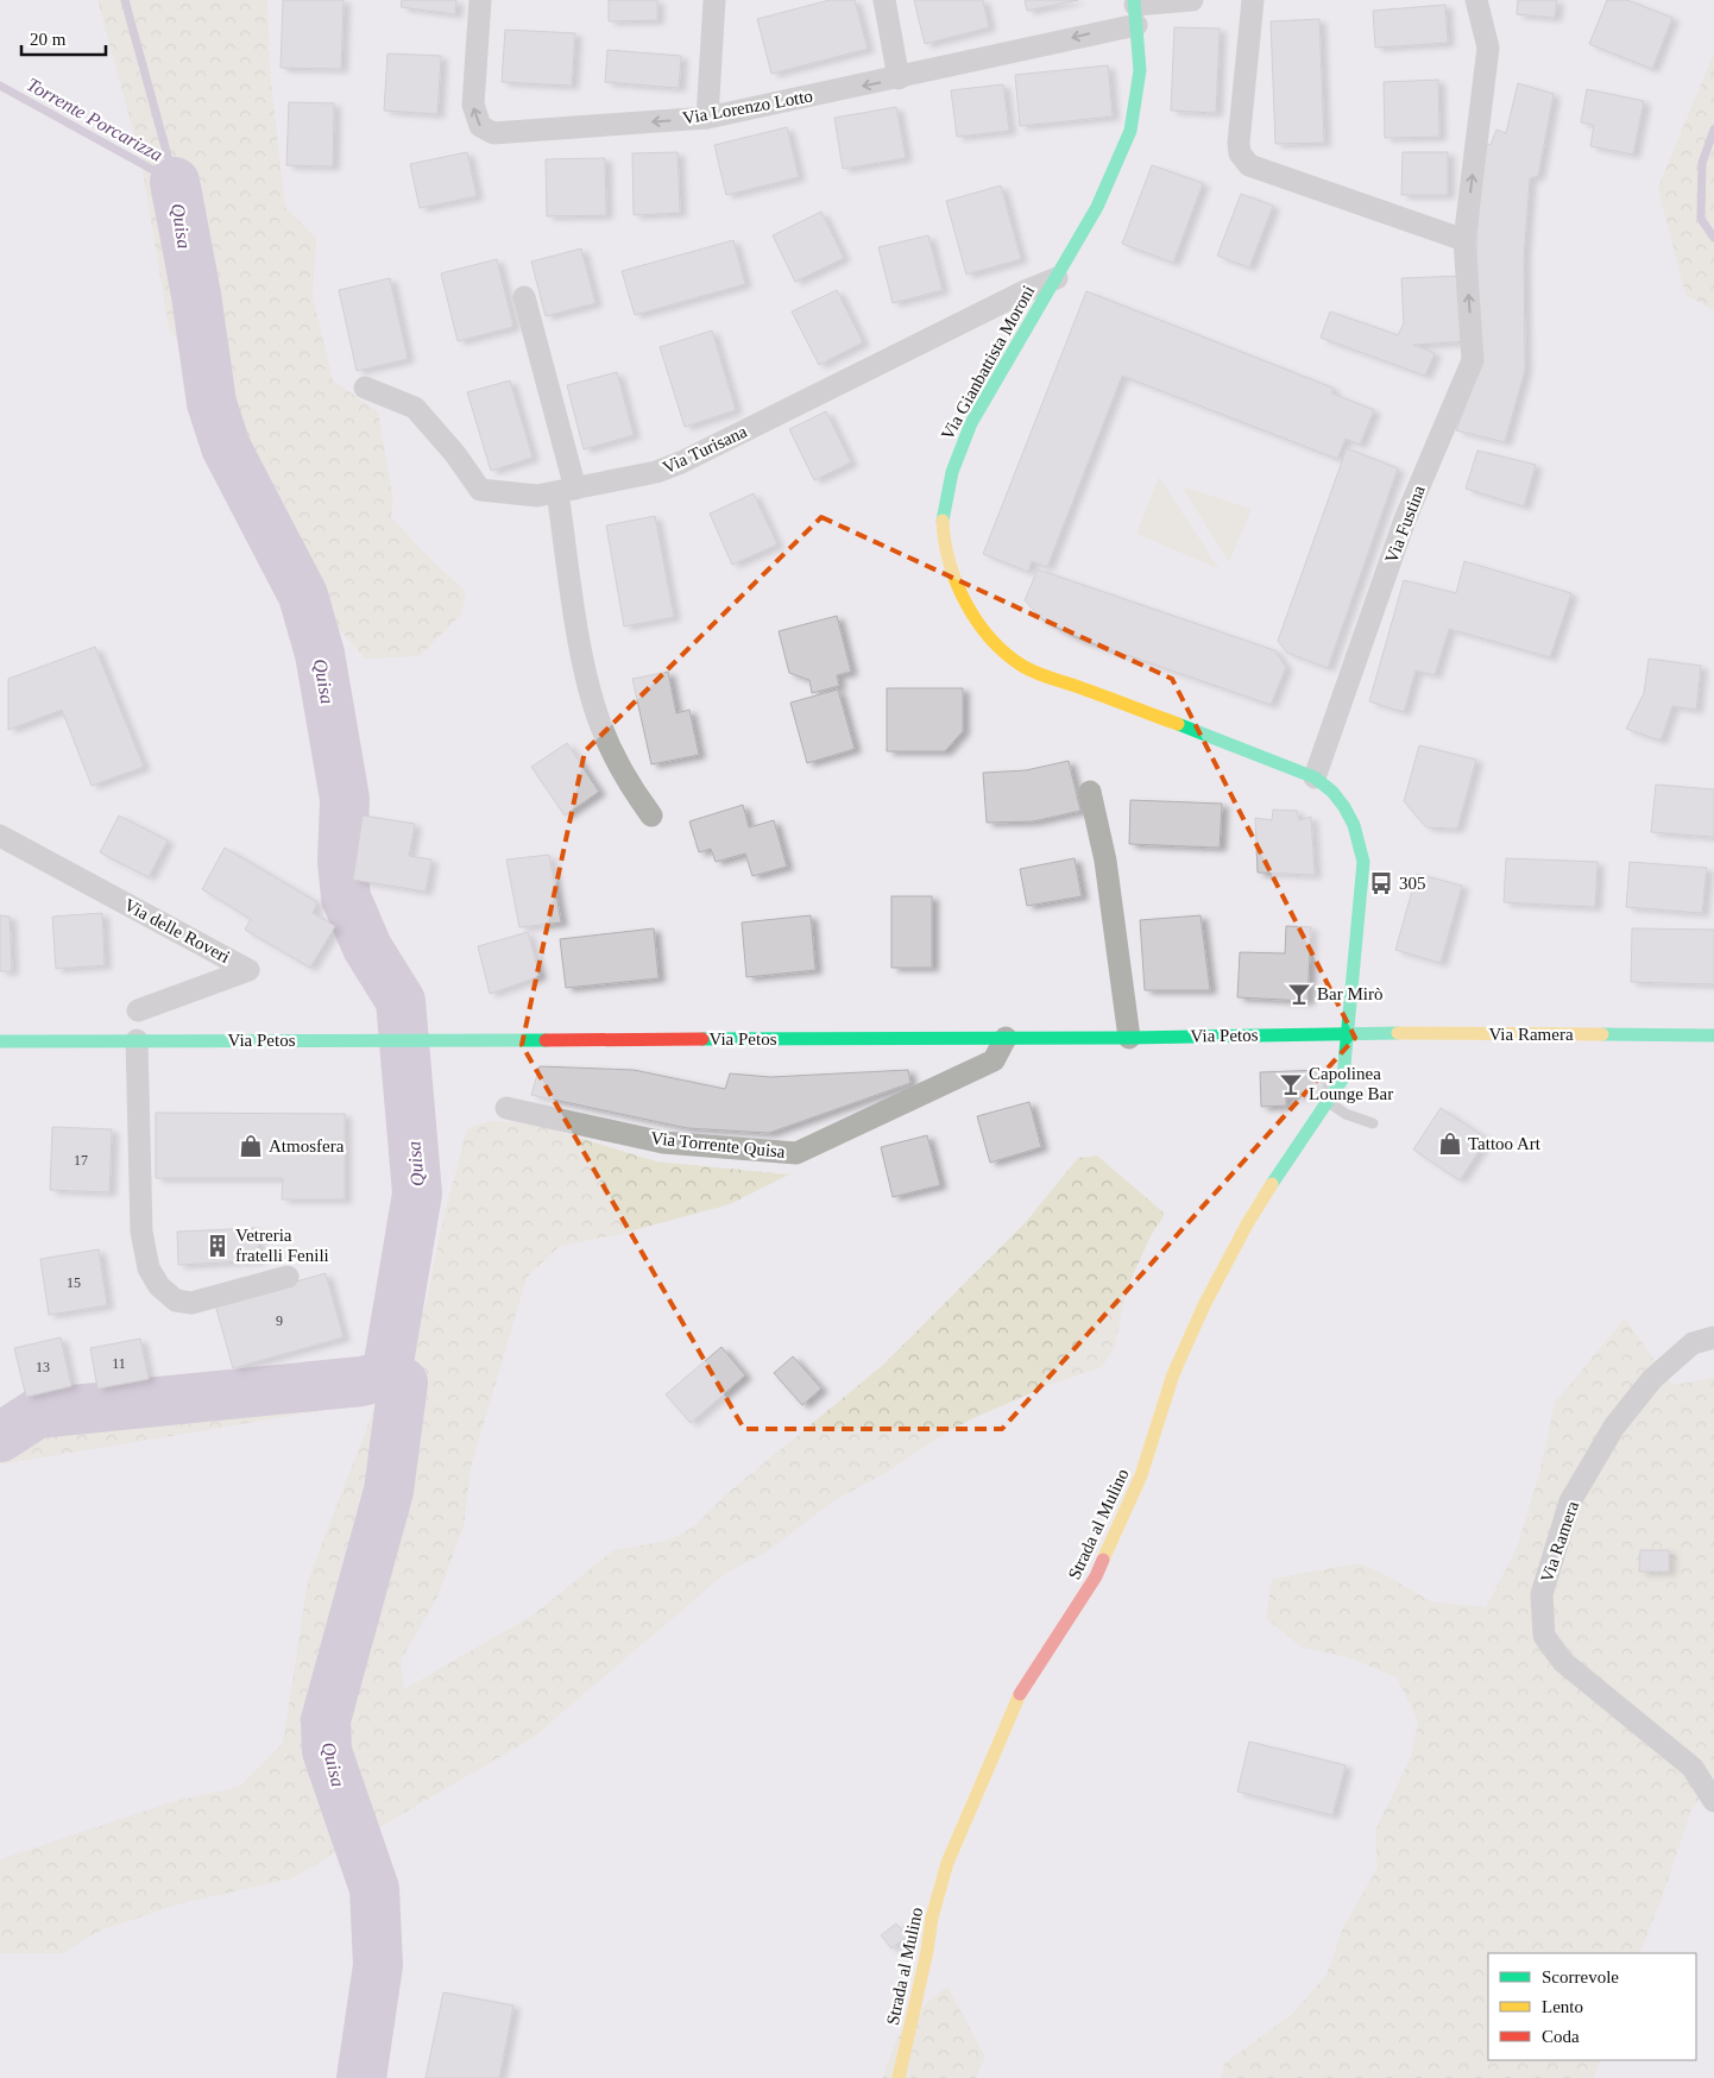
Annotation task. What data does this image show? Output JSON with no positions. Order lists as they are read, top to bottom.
{
  "streets": {
    "street": [
      "Via Lorenzo Lotto",
      "Via Gianbattista Moroni",
      "Via Turisana",
      "Via Fustina",
      "Via delle Roveri",
      "Via Ramera",
      "Via Petos",
      "Via Torrente Quisa",
      "Strada al Mulino"
    ]
  },
  "crossings": [
    ["Via Lorenzo Lotto", "Via Gianbattista Moroni"],
    ["Via Gianbattista Moroni", "Via Turisana"],
    ["Via Gianbattista Moroni", "Via Fustina"],
    ["Via Ramera", "Via Petos"],
    ["Via Ramera", "Strada al Mulino"],
    ["Via Petos", "Via Torrente Quisa"],
    ["Via Petos", "Strada al Mulino"]
  ],
  "one_way": ["Via Lorenzo Lotto", "Via Fustina"],
  "water": ["Torrente Porcarizza", "Quisa"],
  "places": {
    "bus stop": ["305"],
    "bar": ["Bar Mirò", "Capolinea Lounge Bar"],
    "shop": ["Tattoo Art", "Atmosfera"],
    "building": ["Vetreria fratelli Fenili"]
  },
  "house_numbers": [
    "17",
    "15",
    "9",
    "11",
    "13"
  ],
  "legend": ["Scorrevole", "Lento", "Coda"],
  "scale_bar": "20 m"
}
